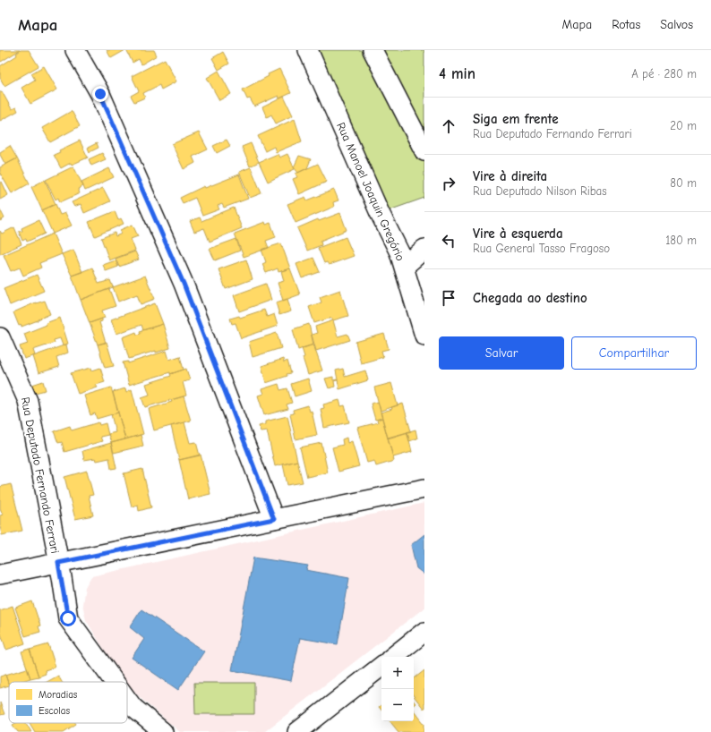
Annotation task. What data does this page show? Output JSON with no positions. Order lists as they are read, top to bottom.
{
  "streets": {
    "street": ["Rua Manoel Joaquin Gregório", "Rua Deputado Fernando Ferrari"]
  },
  "legend": ["Moradias", "Escolas"],
  "page": {
    "header": "Mapa",
    "nav": ["Mapa", "Rotas", "Salvos"],
    "heading": ["4 min", "A pé · 280 m"],
    "list": [
      ["Siga em frente", "Rua Deputado Fernando Ferrari", "20 m"],
      ["Vire à direita", "Rua Deputado Nilson Ribas", "80 m"],
      ["Vire à esquerda", "Rua General Tasso Fragoso", "180 m"],
      "Chegada ao destino"
    ],
    "buttons": ["Salvar", "Compartilhar"],
    "map_buttons": ["+", "−"]
  }
}
